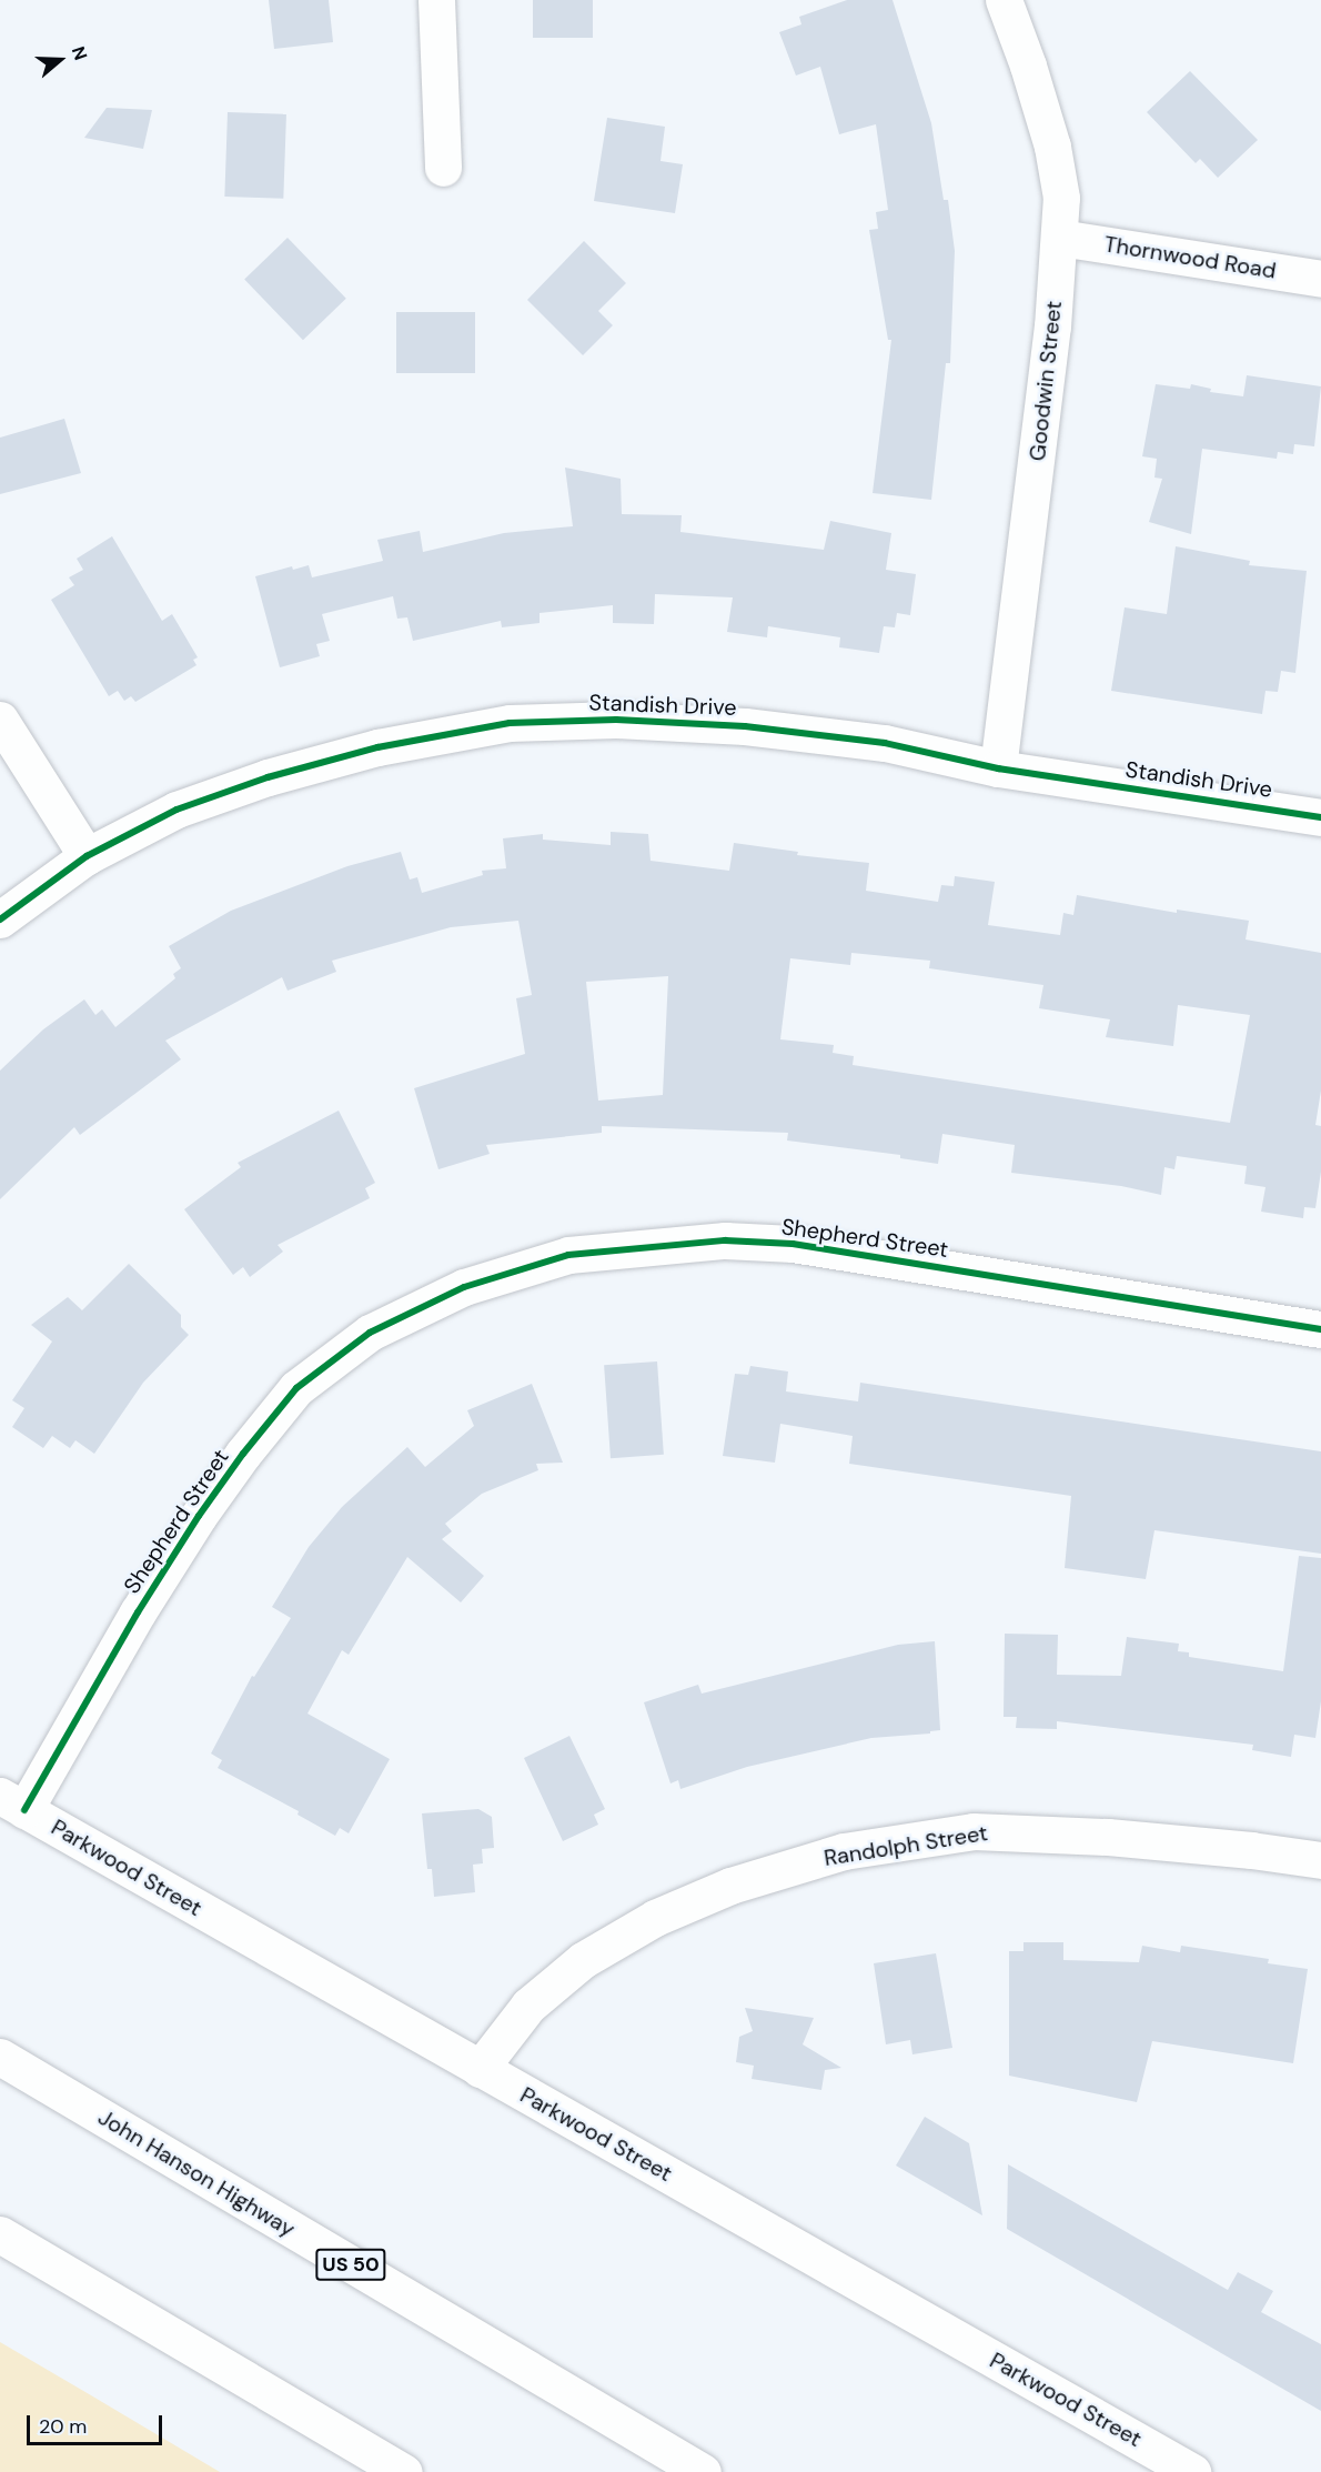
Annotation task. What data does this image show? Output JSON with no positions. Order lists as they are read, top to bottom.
{
  "streets": {
    "main road": [
      "Thornwood Road",
      "Goodwin Street",
      "Standish Drive",
      "Shepherd Street",
      "Randolph Street",
      "Parkwood Street",
      "John Hanson Highway",
      "US 50"
    ]
  },
  "crossings": [
    ["Thornwood Road", "Goodwin Street"],
    ["Goodwin Street", "Standish Drive"],
    ["Shepherd Street", "Parkwood Street"],
    ["Randolph Street", "Parkwood Street"]
  ],
  "scale_bar": "20 m",
  "north": "right"
}
